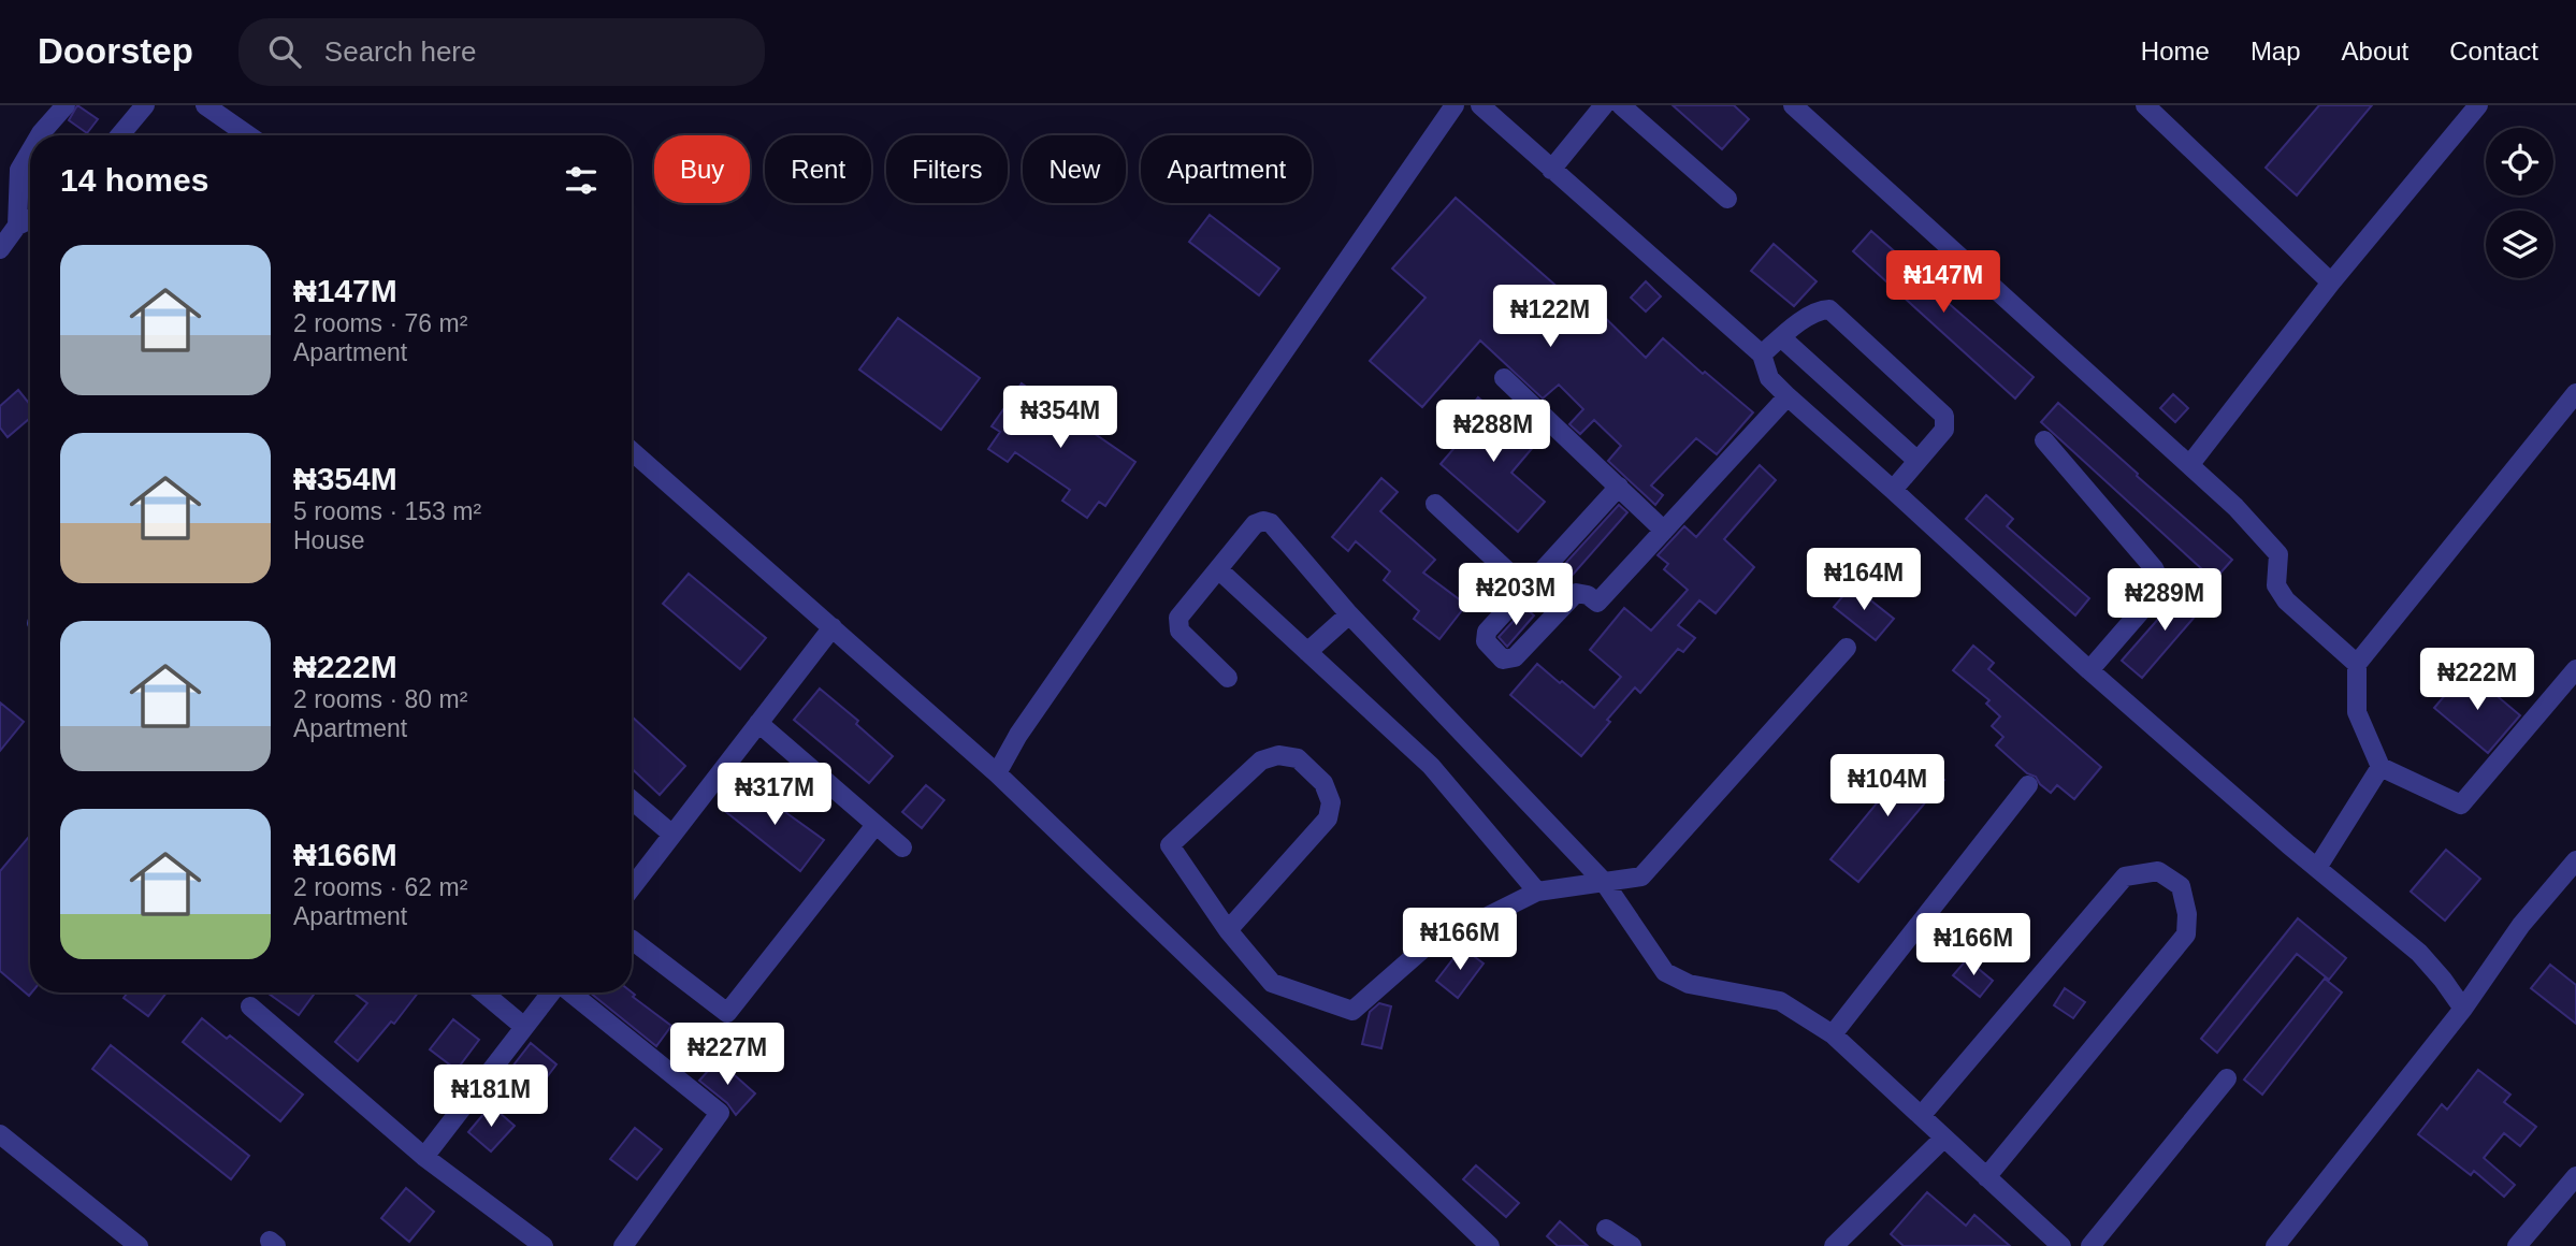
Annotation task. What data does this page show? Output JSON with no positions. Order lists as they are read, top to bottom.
{
  "page": {
    "header": "Doorstep",
    "search": "Search here",
    "nav": [
      "Home",
      "Map",
      "About",
      "Contact"
    ],
    "chip": [
      "Buy",
      "Rent",
      "Filters",
      "New",
      "Apartment"
    ],
    "heading": "14 homes",
    "list": [
      {
        "name": "₦147M",
        "note": "2 rooms · 76 m² · Apartment"
      },
      {
        "name": "₦354M",
        "note": "5 rooms · 153 m² · House"
      },
      {
        "name": "₦222M",
        "note": "2 rooms · 80 m² · Apartment"
      },
      {
        "name": "₦166M",
        "note": "2 rooms · 62 m² · Apartment"
      }
    ],
    "price": [
      "₦147M",
      "₦122M",
      "₦354M",
      "₦288M",
      "₦164M",
      "₦203M",
      "₦289M",
      "₦222M",
      "₦104M",
      "₦317M",
      "₦166M",
      "₦166M",
      "₦227M",
      "₦181M"
    ]
  }
}
